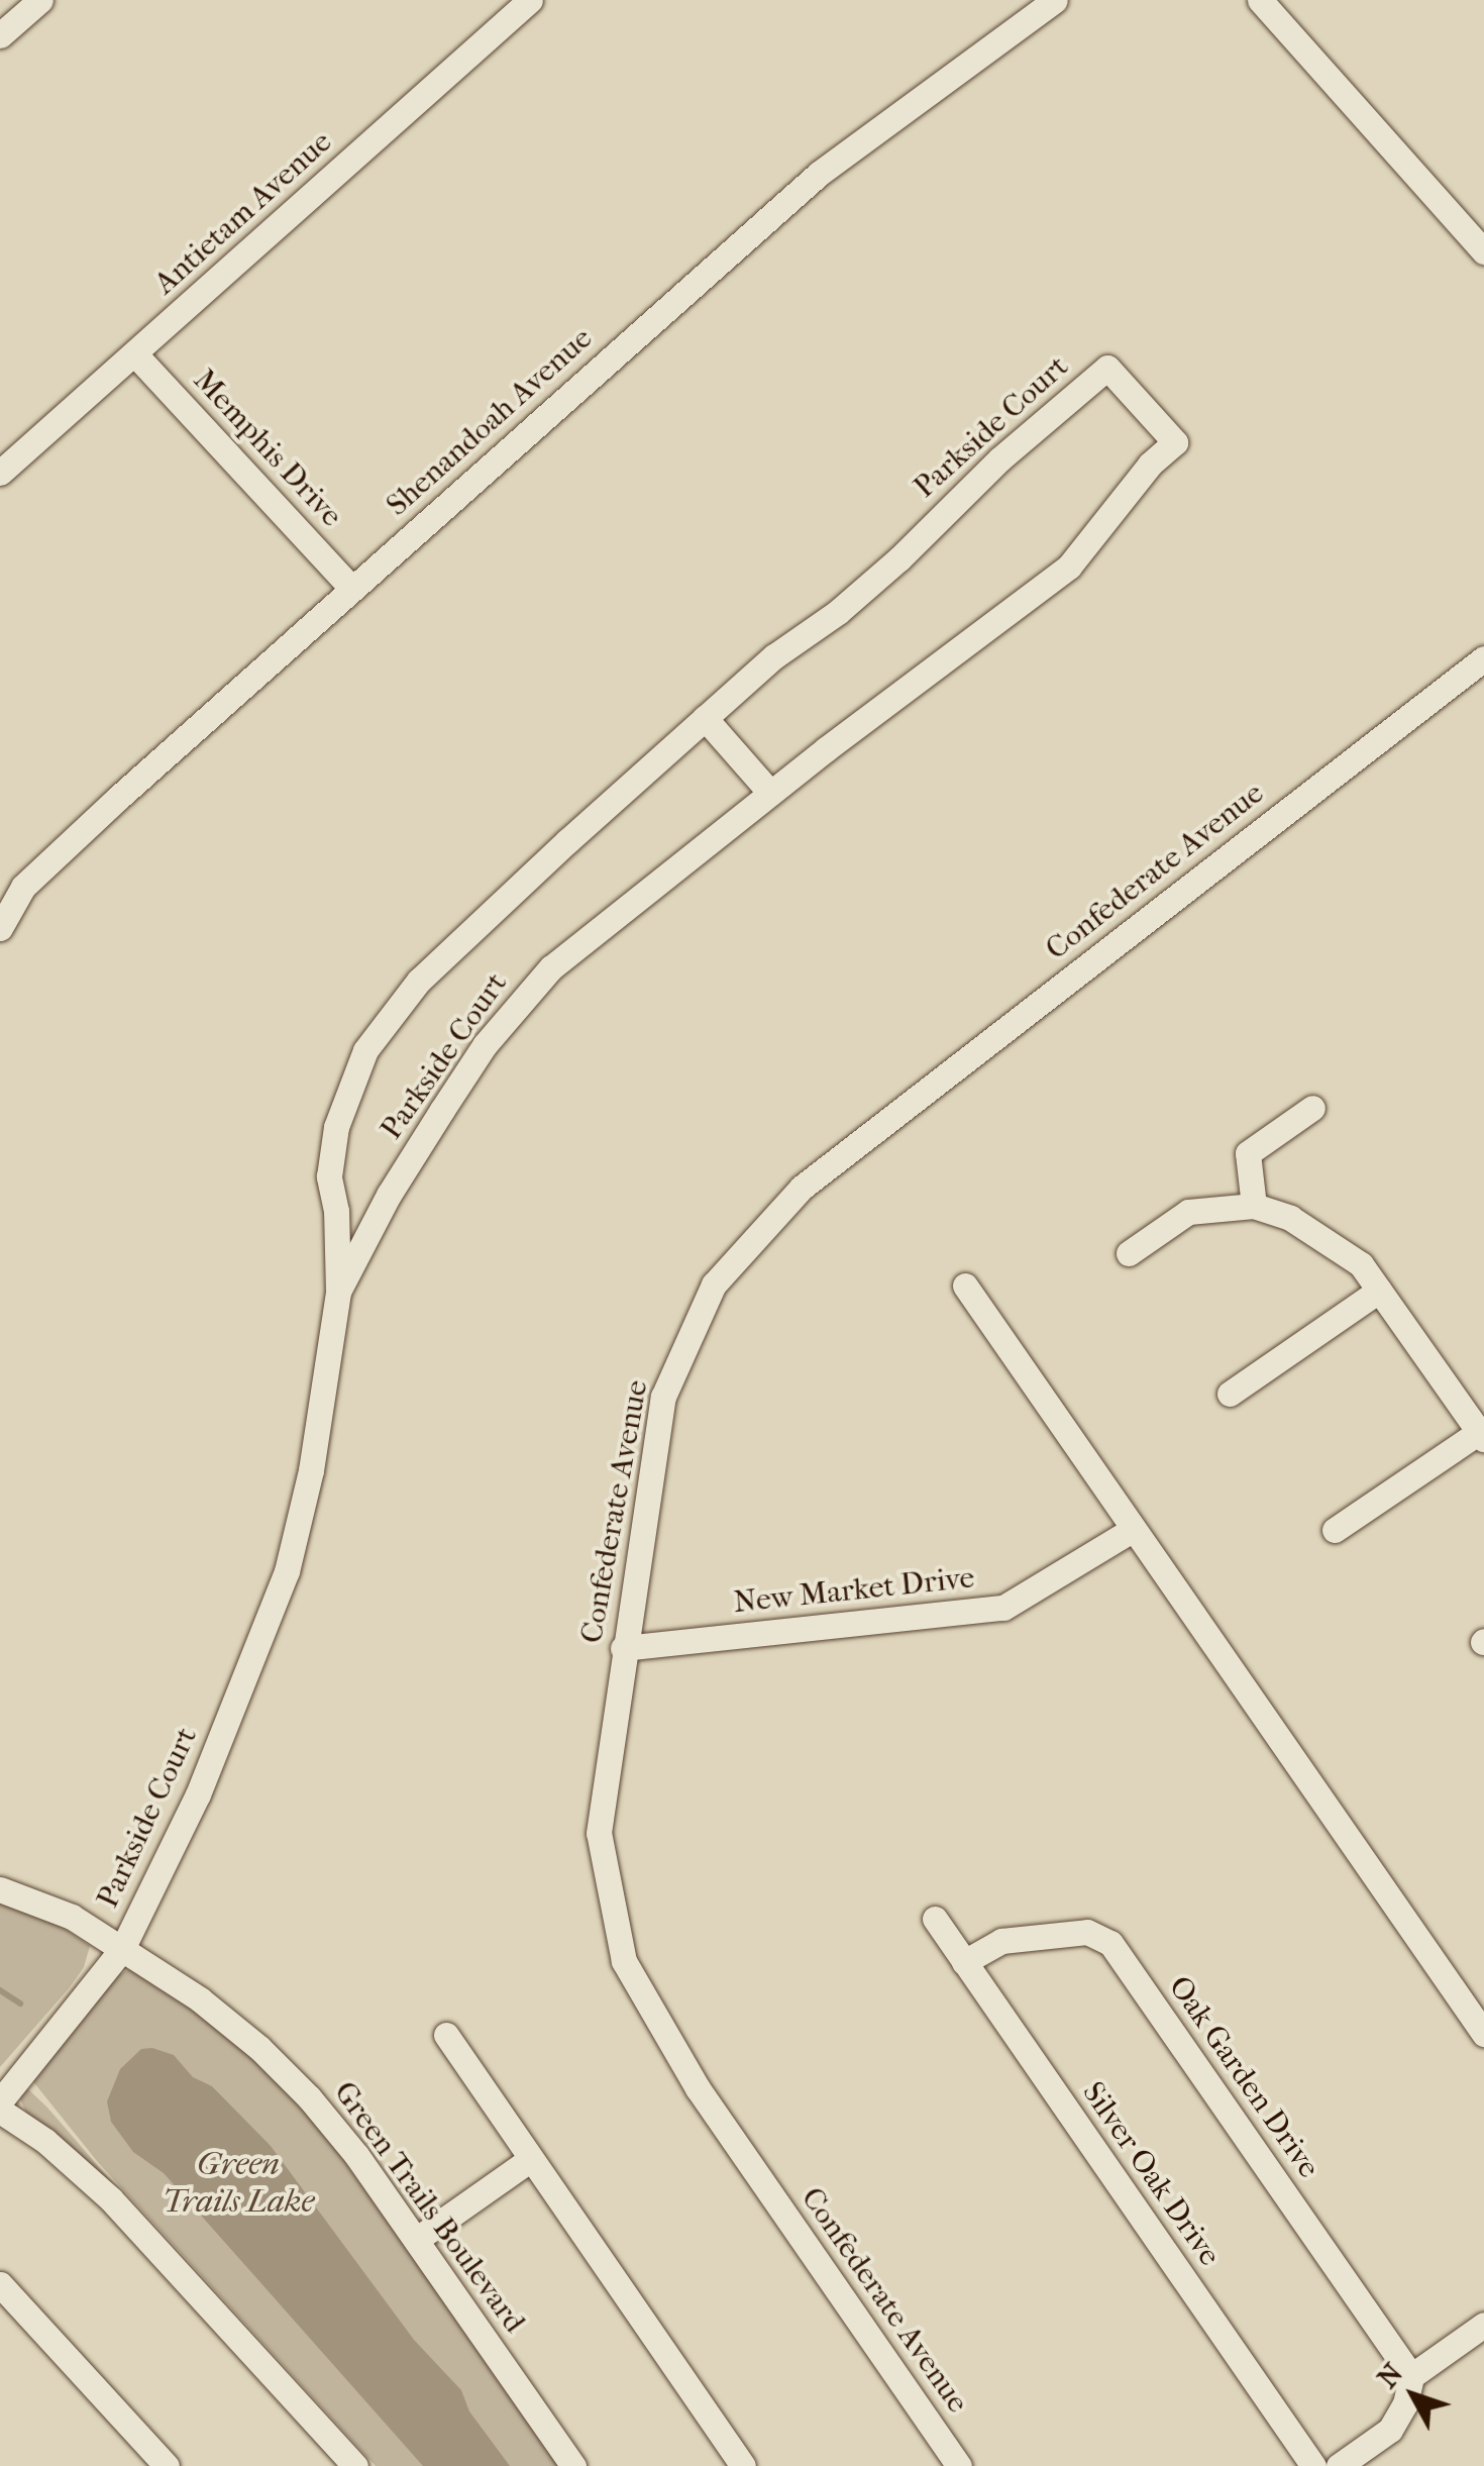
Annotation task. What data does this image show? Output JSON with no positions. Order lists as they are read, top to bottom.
{
  "streets": {
    "street": [
      "Antietam Avenue",
      "Shenandoah Avenue",
      "Parkside Court",
      "Memphis Drive",
      "Confederate Avenue",
      "New Market Drive",
      "Oak Garden Drive",
      "Silver Oak Drive",
      "Green Trails Boulevard"
    ]
  },
  "crossings": [
    ["Antietam Avenue", "Memphis Drive"],
    ["Shenandoah Avenue", "Memphis Drive"],
    ["Parkside Court", "Green Trails Boulevard"],
    ["Confederate Avenue", "New Market Drive"],
    ["Oak Garden Drive", "Silver Oak Drive"]
  ],
  "water": ["Green Trails Lake"],
  "north": "top left"
}
